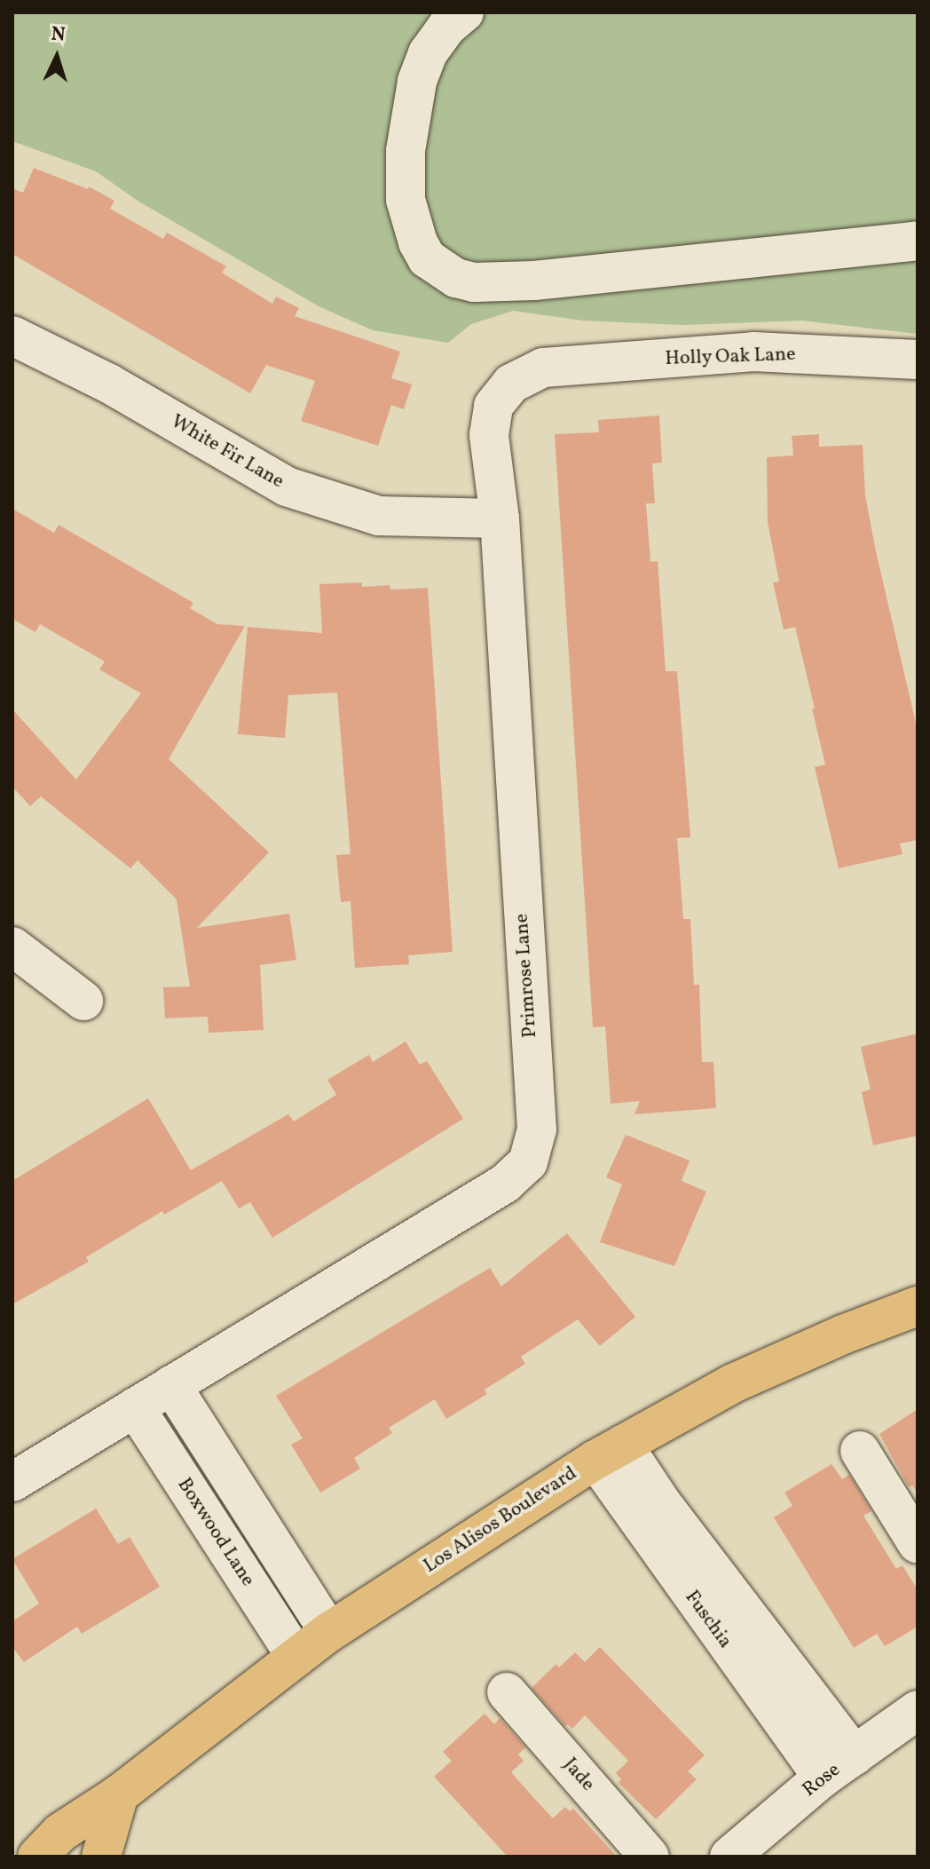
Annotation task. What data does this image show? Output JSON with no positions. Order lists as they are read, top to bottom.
{
  "streets": {
    "main road": ["Los Alisos Boulevard"],
    "street": [
      "Holly Oak Lane",
      "White Fir Lane",
      "Primrose Lane",
      "Boxwood Lane",
      "Fuschia",
      "Jade",
      "Rose"
    ]
  },
  "crossings": [
    ["Holly Oak Lane", "Primrose Lane"],
    ["White Fir Lane", "Primrose Lane"],
    ["Primrose Lane", "Boxwood Lane"],
    ["Los Alisos Boulevard", "Boxwood Lane"],
    ["Los Alisos Boulevard", "Fuschia"],
    ["Fuschia", "Rose"]
  ],
  "north": "top"
}
